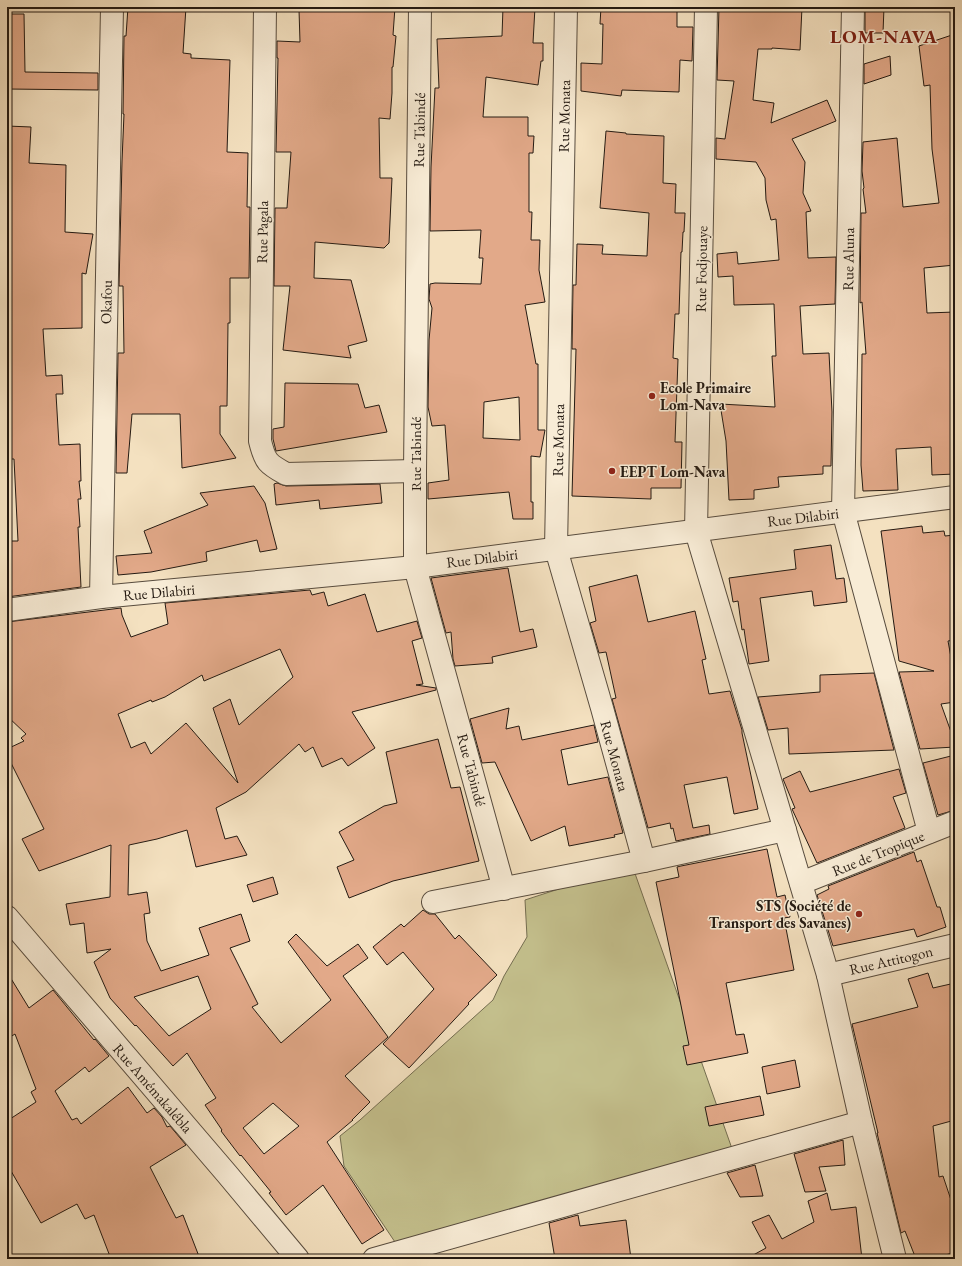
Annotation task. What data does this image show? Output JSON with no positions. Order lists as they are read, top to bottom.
{
  "streets": {
    "street": [
      "Rue Monata",
      "Rue Tabindé",
      "Rue Pagala",
      "Rue Aluna",
      "Rue Fodjouaye",
      "Okafou",
      "Rue Dilabiri",
      "Rue de Tropique",
      "Rue Attitogon",
      "Rue Amémakalébla"
    ]
  },
  "crossings": [
    ["Rue Monata", "Rue Dilabiri"],
    ["Rue Tabindé", "Rue Pagala"],
    ["Rue Tabindé", "Rue Dilabiri"],
    ["Rue Aluna", "Rue Dilabiri"],
    ["Rue Aluna", "Rue de Tropique"],
    ["Rue Fodjouaye", "Rue Dilabiri"],
    ["Rue Fodjouaye", "Rue de Tropique"],
    ["Rue Fodjouaye", "Rue Attitogon"],
    ["Okafou", "Rue Dilabiri"]
  ],
  "districts": ["LOM-NAVA"],
  "places": ["Ecole Primaire Lom-Nava", "EEPT Lom-Nava", "STS (Société de Transport des Savanes)"]
}
